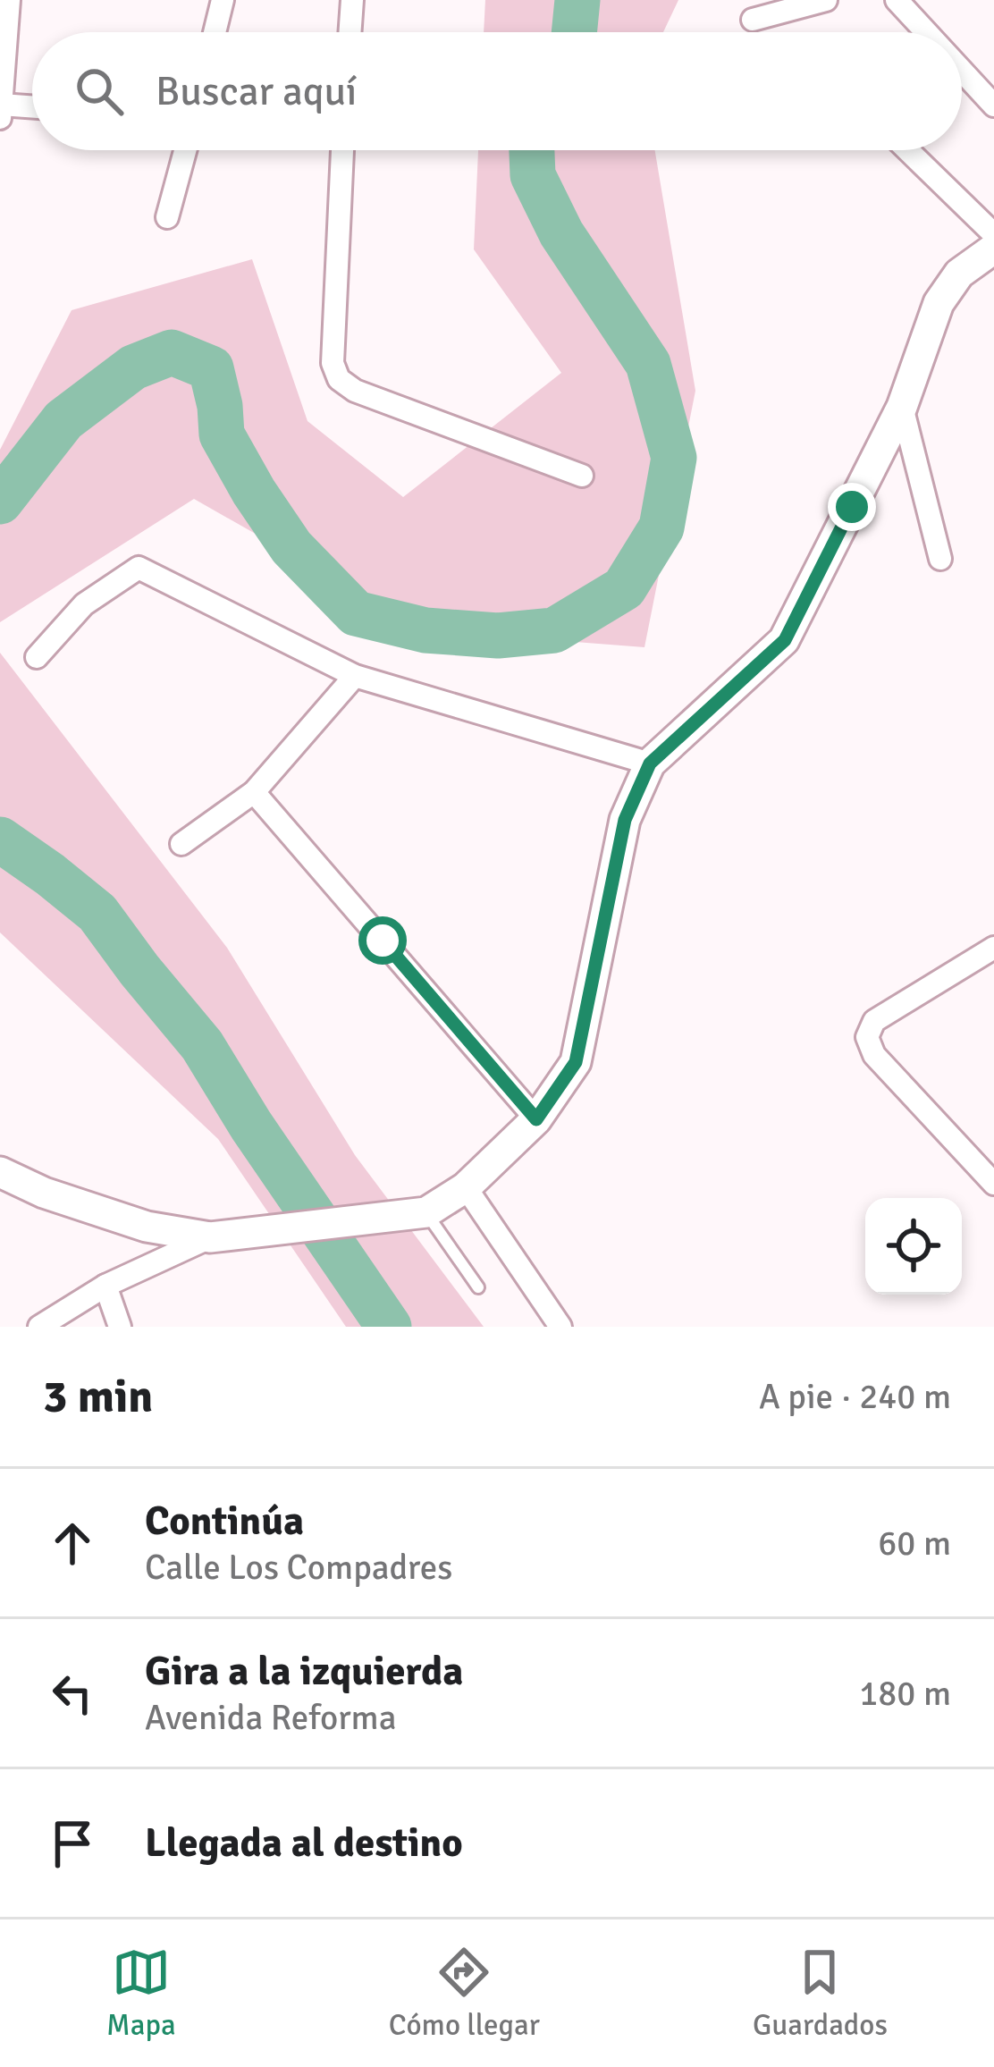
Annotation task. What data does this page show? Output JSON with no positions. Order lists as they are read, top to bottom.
{
  "page": {
    "search": "Buscar aquí",
    "heading": ["3 min", "A pie · 240 m"],
    "list": [
      ["Continúa", "Calle Los Compadres", "60 m"],
      ["Gira a la izquierda", "Avenida Reforma", "180 m"],
      "Llegada al destino"
    ],
    "nav": ["Mapa", "Cómo llegar", "Guardados"]
  }
}
